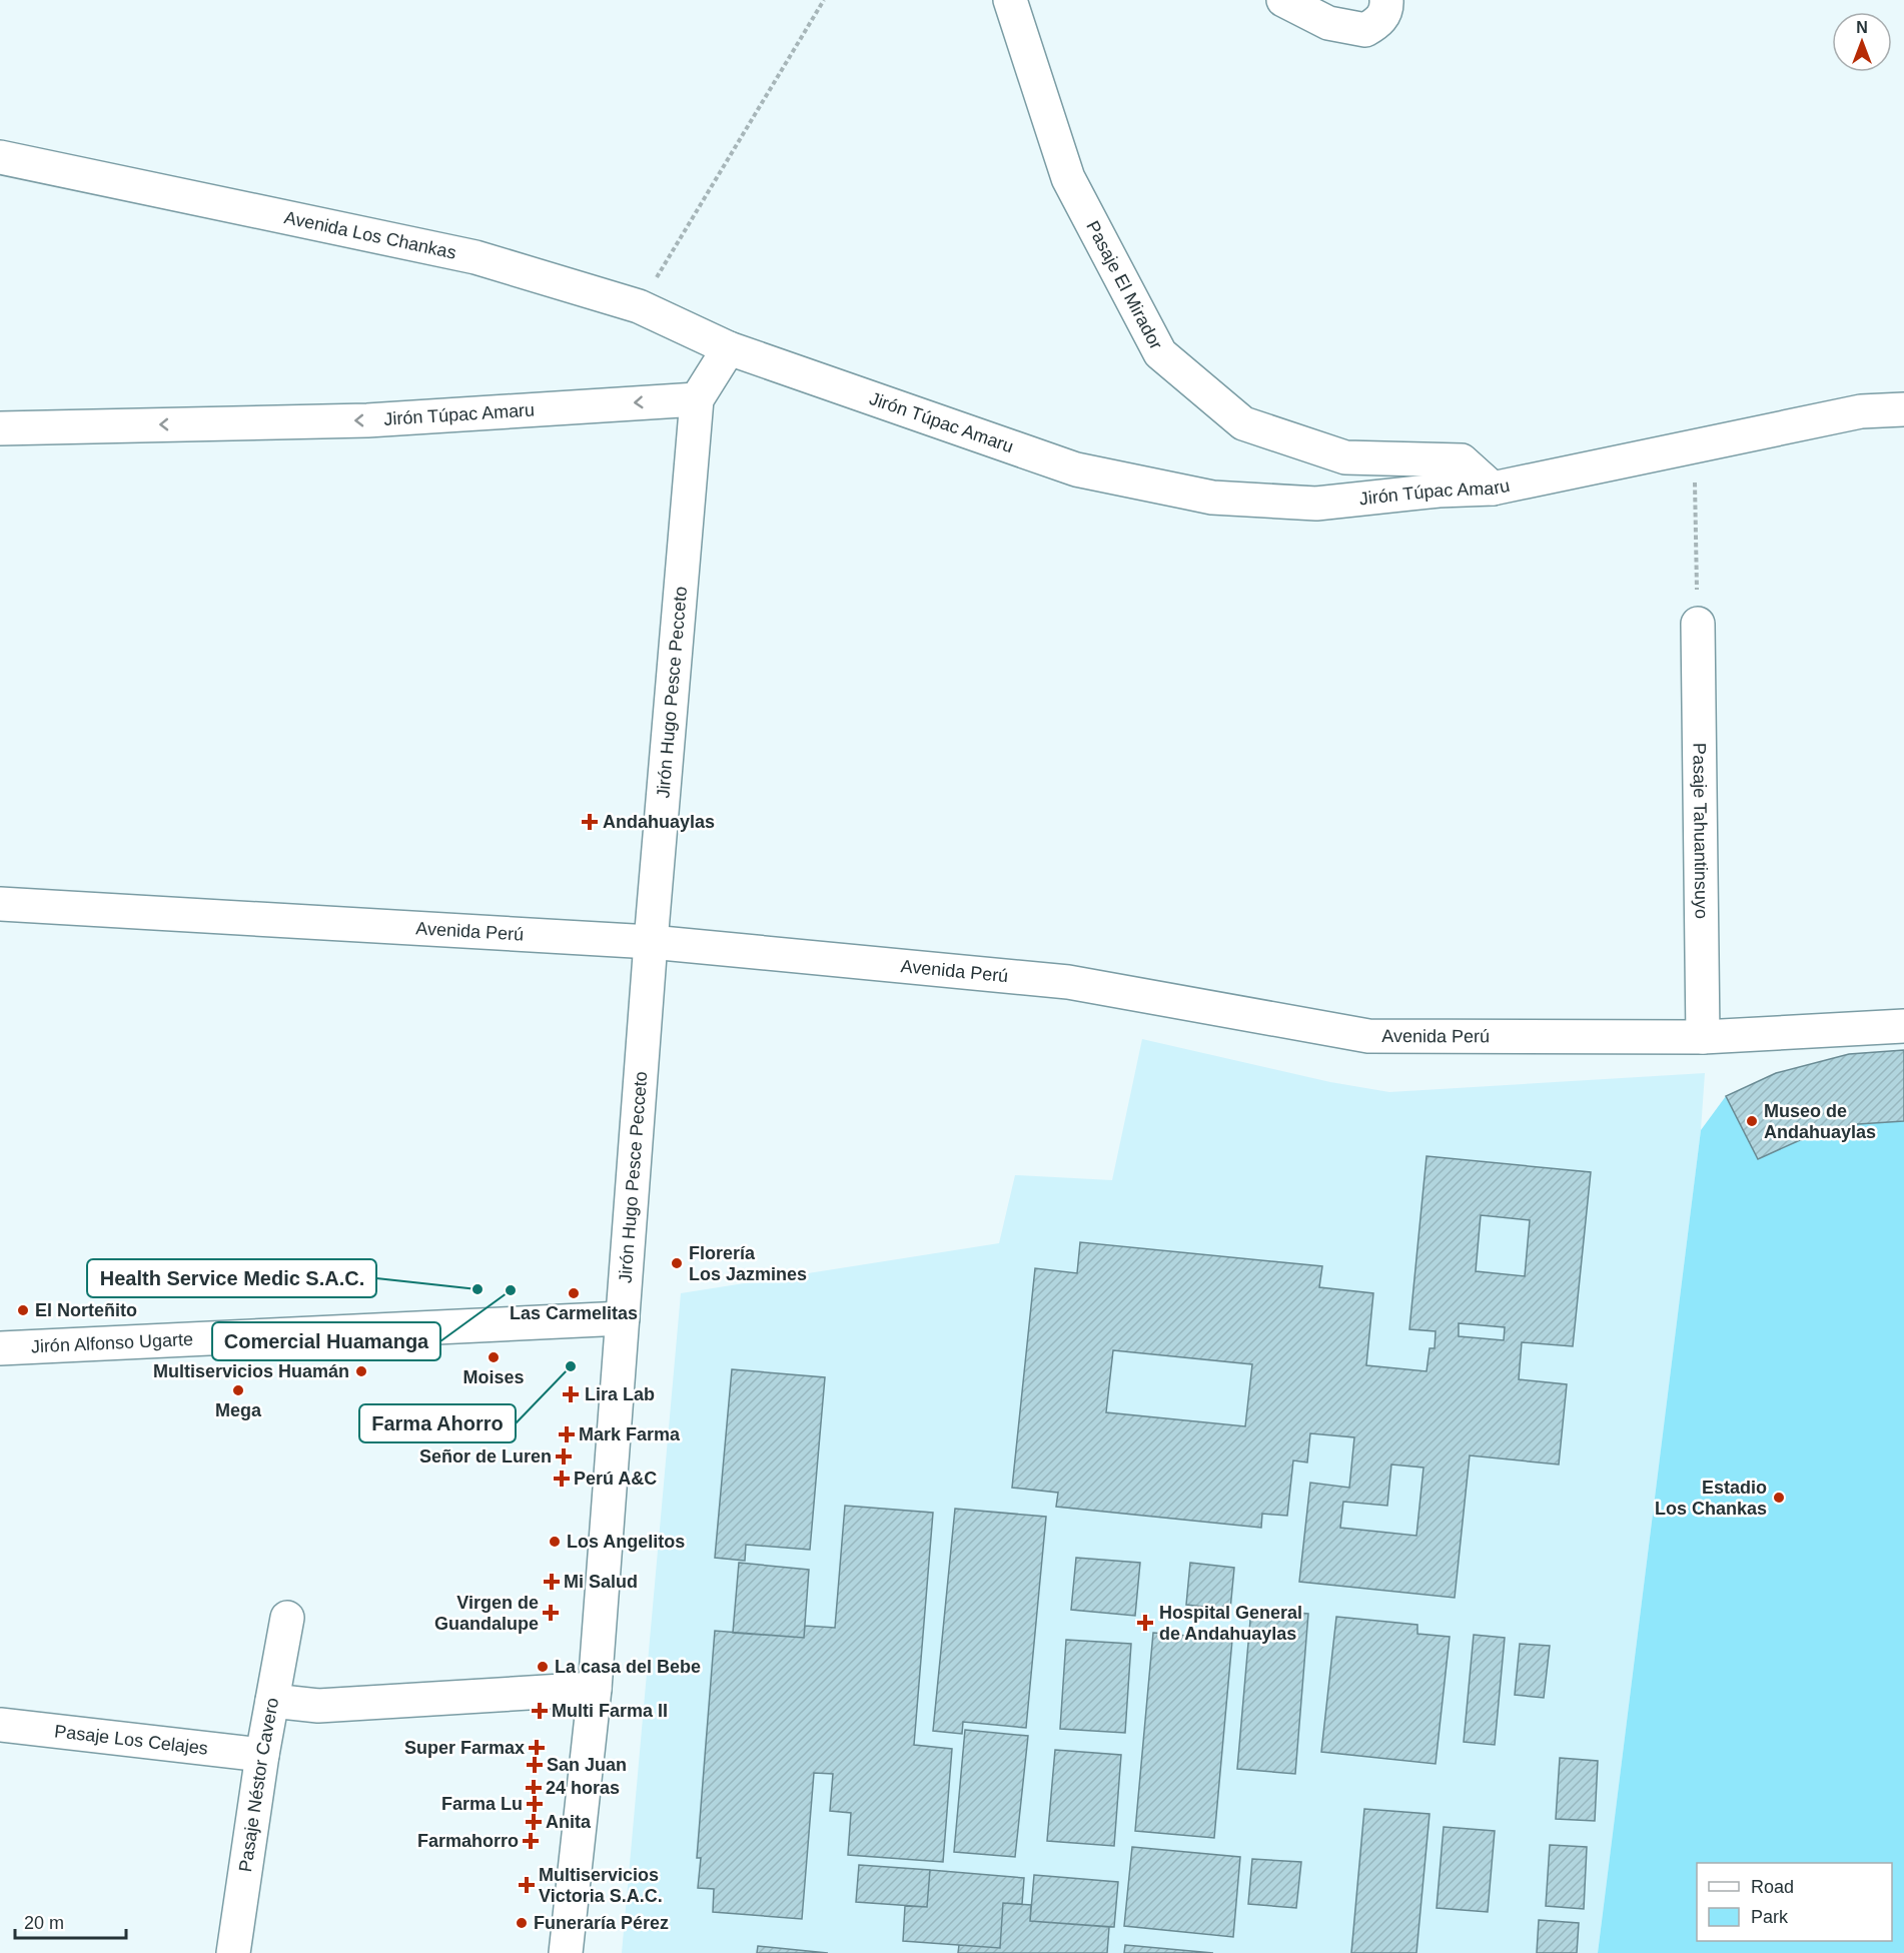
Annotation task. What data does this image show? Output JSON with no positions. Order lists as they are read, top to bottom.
{
  "streets": {
    "street": [
      "Avenida Los Chankas",
      "Pasaje El Mirador",
      "Jirón Túpac Amaru",
      "Jirón Hugo Pesce Pecceto",
      "Pasaje Tahuantinsuyo",
      "Avenida Perú",
      "Jirón Alfonso Ugarte",
      "Pasaje Los Celajes",
      "Pasaje Néstor Cavero"
    ]
  },
  "crossings": [
    ["Avenida Los Chankas", "Jirón Túpac Amaru"],
    ["Pasaje El Mirador", "Jirón Túpac Amaru"],
    ["Jirón Túpac Amaru", "Jirón Hugo Pesce Pecceto"],
    ["Jirón Hugo Pesce Pecceto", "Avenida Perú"],
    ["Jirón Hugo Pesce Pecceto", "Jirón Alfonso Ugarte"],
    ["Pasaje Tahuantinsuyo", "Avenida Perú"],
    ["Pasaje Los Celajes", "Pasaje Néstor Cavero"]
  ],
  "one_way": ["Jirón Túpac Amaru"],
  "places": {
    "health": [
      "Andahuaylas",
      "Lira Lab",
      "Mark Farma",
      "Señor de Luren",
      "Perú A&C",
      "Mi Salud",
      "Virgen de Guandalupe",
      "Hospital General de Andahuaylas",
      "Multi Farma II",
      "Super Farmax",
      "San Juan",
      "24 horas",
      "Farma Lu",
      "Anita",
      "Farmahorro",
      "Multiservicios Victoria S.A.C."
    ],
    "other": [
      "Museo de Andahuaylas",
      "Florería Los Jazmines",
      "Health Service Medic S.A.C.",
      "Comercial Huamanga",
      "Las Carmelitas",
      "El Norteñito",
      "Moises",
      "Farma Ahorro",
      "Multiservicios Huamán",
      "Mega",
      "Estadio Los Chankas",
      "Los Angelitos",
      "La casa del Bebe",
      "Funeraría Pérez"
    ]
  },
  "legend": ["Road", "Park"],
  "scale_bar": "20 m",
  "north": "top"
}
